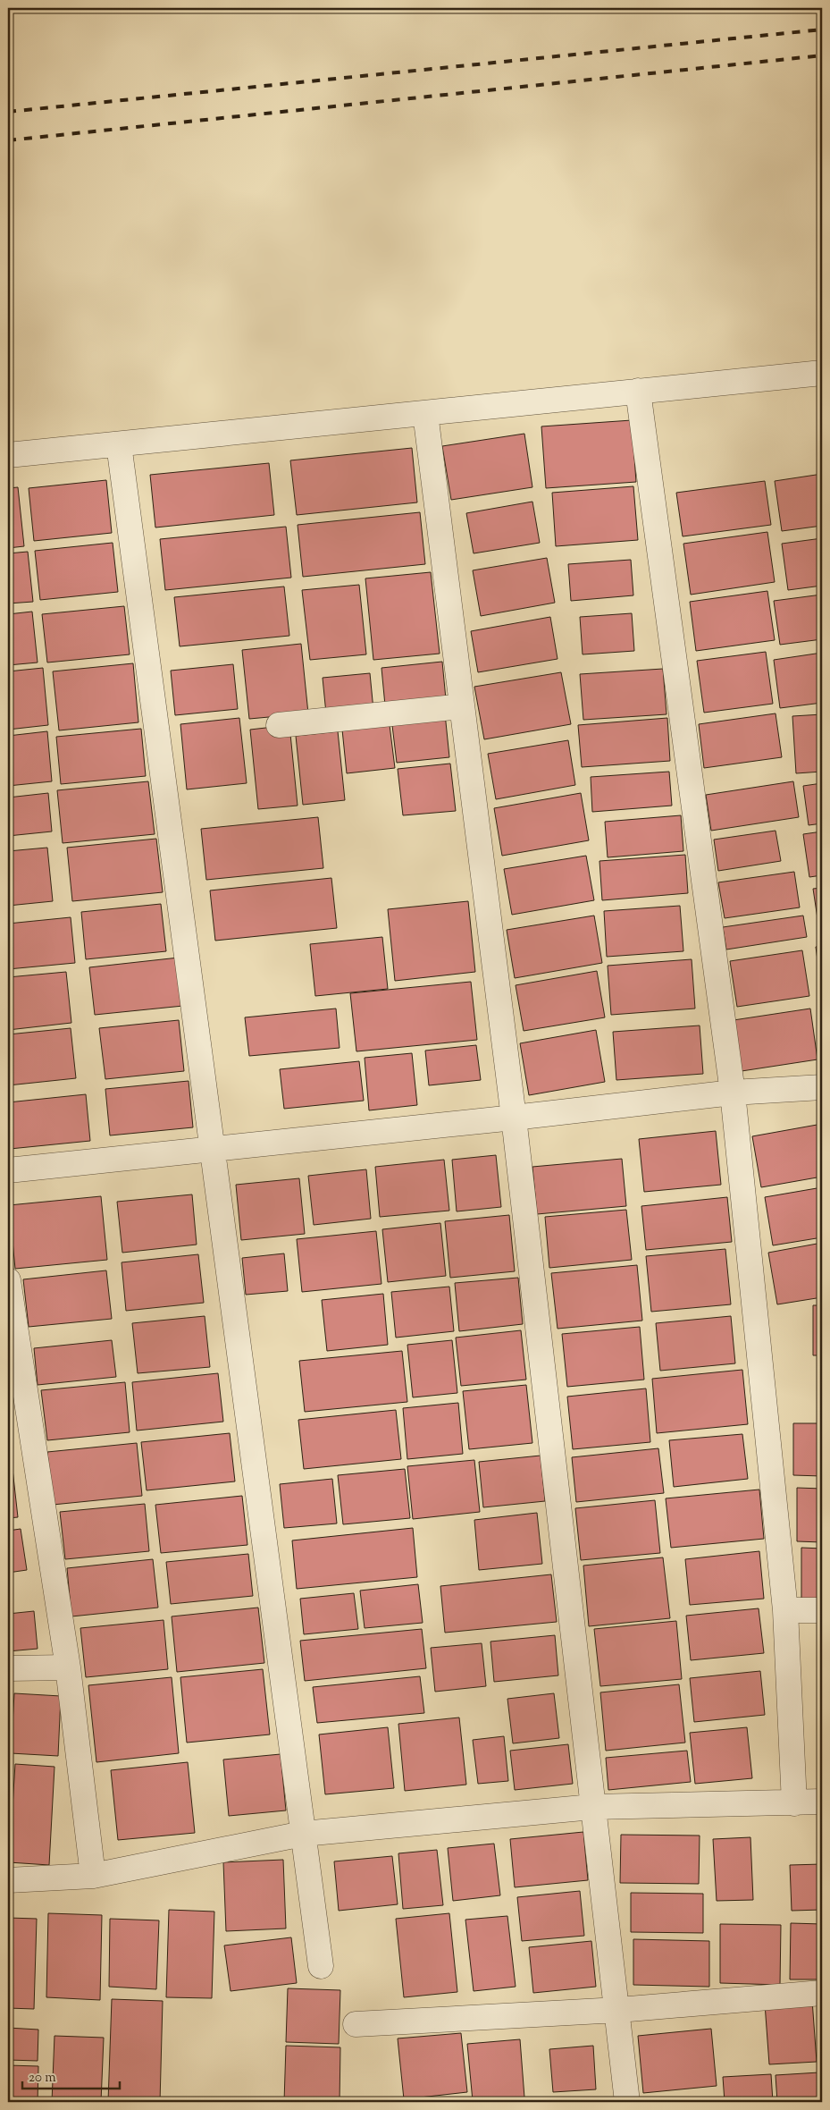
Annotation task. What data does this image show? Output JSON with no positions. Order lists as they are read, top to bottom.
{
  "scale_bar": "20 m"
}
